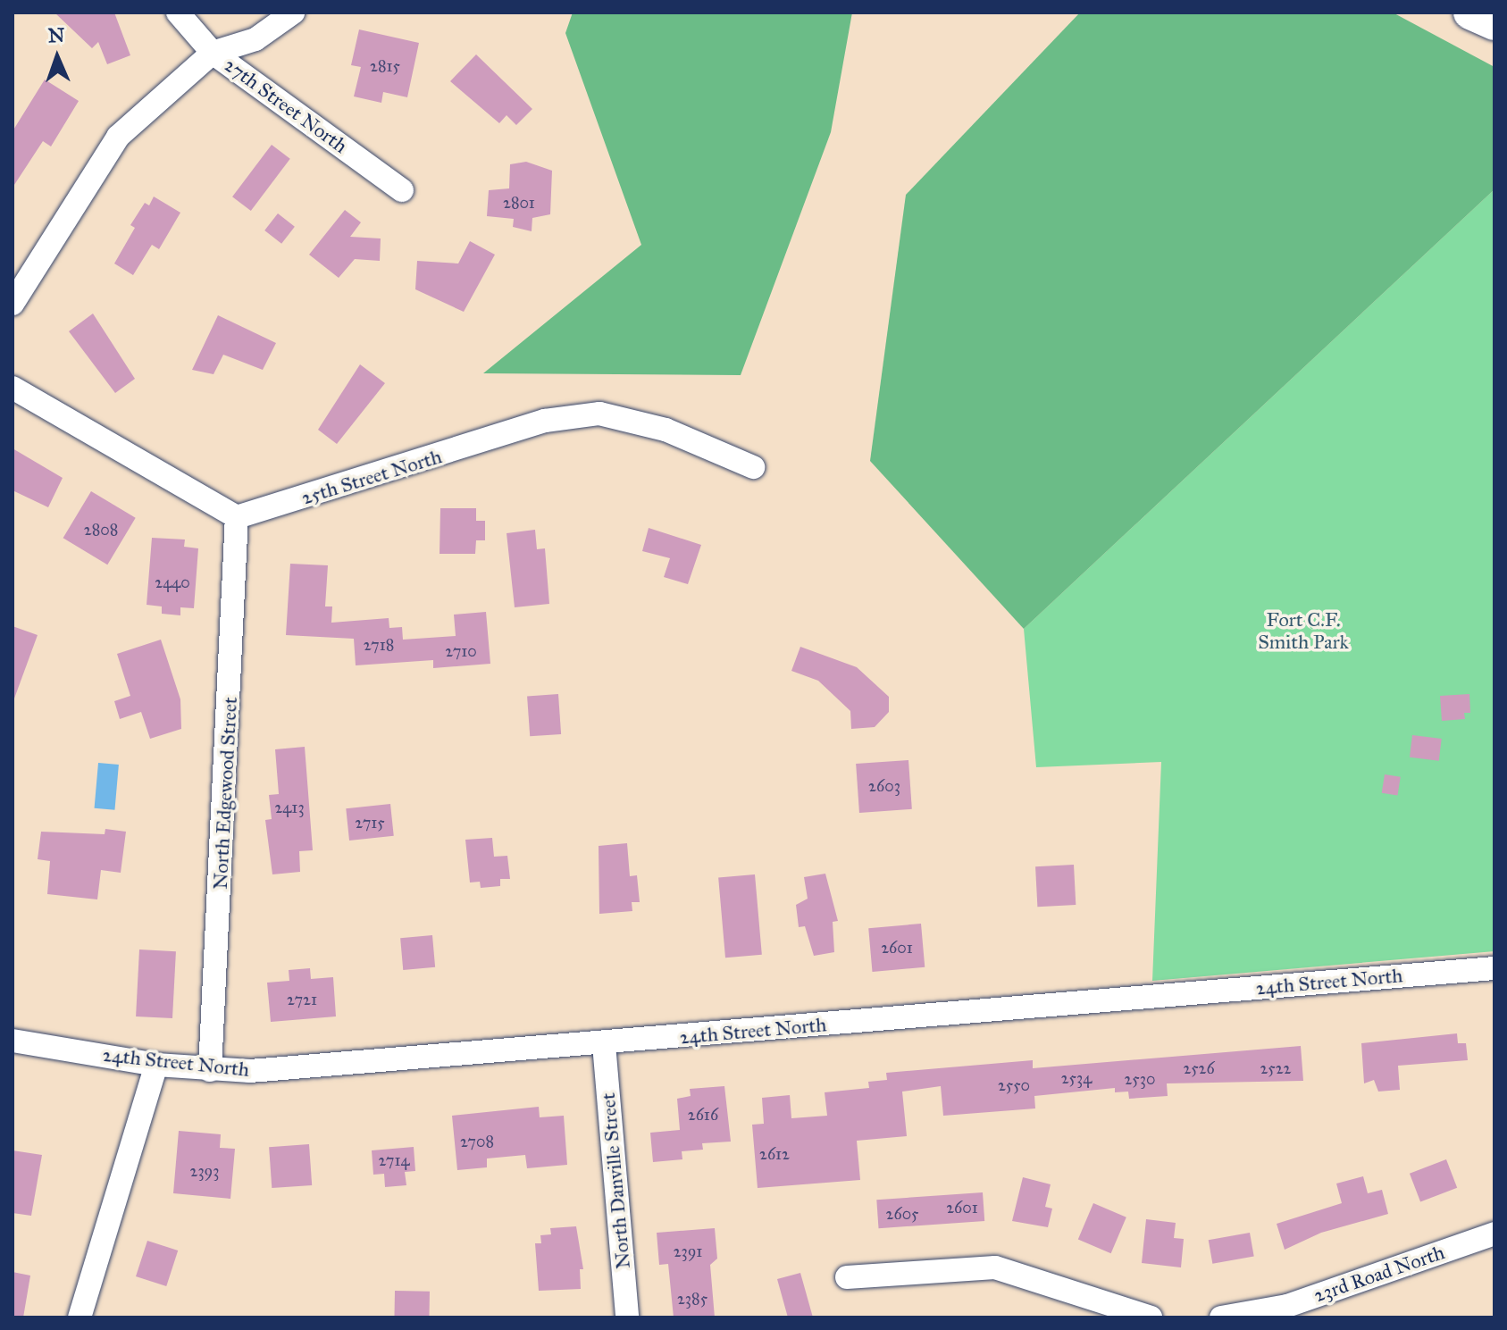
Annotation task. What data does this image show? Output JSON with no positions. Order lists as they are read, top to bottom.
{
  "streets": {
    "street": [
      "27th Street North",
      "25th Street North",
      "North Edgewood Street",
      "24th Street North",
      "North Danville Street",
      "23rd Road North"
    ]
  },
  "crossings": [
    ["25th Street North", "North Edgewood Street"],
    ["North Edgewood Street", "24th Street North"],
    ["24th Street North", "North Danville Street"]
  ],
  "parks": ["Fort C.F. Smith Park"],
  "house_numbers": [
    "2815",
    "2801",
    "2808",
    "2440",
    "2718",
    "2710",
    "2603",
    "2413",
    "2715",
    "2601",
    "2721",
    "2526",
    "2522",
    "2534",
    "2530",
    "2550",
    "2616",
    "2708",
    "2612",
    "2714",
    "2393",
    "2601",
    "2605",
    "2391",
    "2385"
  ],
  "north": "top"
}
